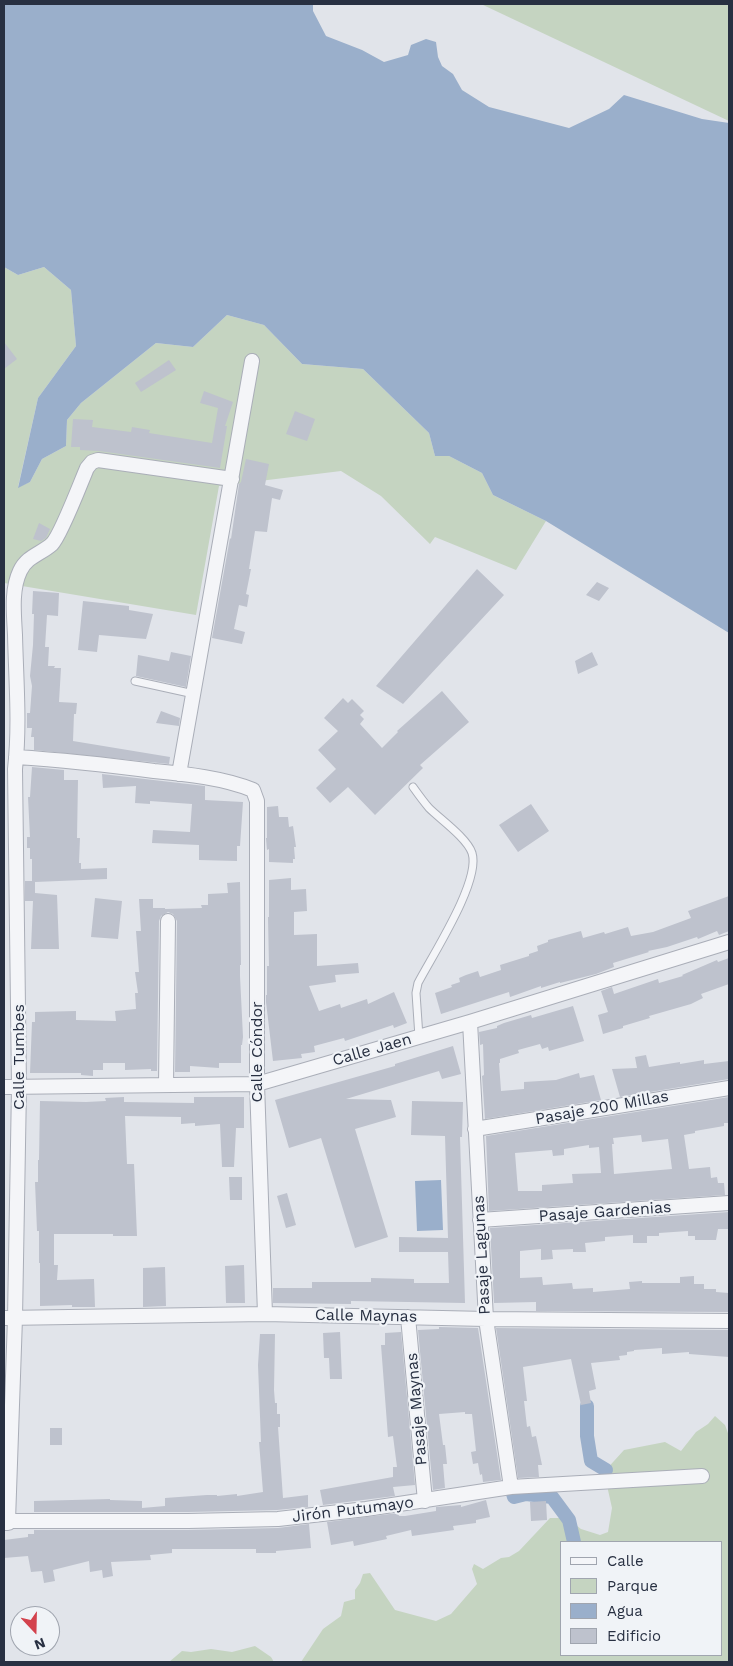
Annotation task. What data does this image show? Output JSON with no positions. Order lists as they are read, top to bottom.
{
  "streets": {
    "street": [
      "Calle Jaen",
      "Calle Cóndor",
      "Calle Tumbes",
      "Pasaje 200 Millas",
      "Pasaje Gardenias",
      "Pasaje Lagunas",
      "Calle Maynas",
      "Pasaje Maynas",
      "Jirón Putumayo"
    ]
  },
  "crossings": [
    ["Calle Jaen", "Calle Cóndor"],
    ["Calle Jaen", "Calle Tumbes"],
    ["Calle Jaen", "Pasaje Lagunas"],
    ["Calle Cóndor", "Calle Maynas"],
    ["Calle Tumbes", "Calle Maynas"],
    ["Calle Tumbes", "Jirón Putumayo"],
    ["Pasaje 200 Millas", "Pasaje Lagunas"],
    ["Pasaje Gardenias", "Pasaje Lagunas"],
    ["Pasaje Lagunas", "Calle Maynas"],
    ["Pasaje Lagunas", "Jirón Putumayo"],
    ["Calle Maynas", "Pasaje Maynas"],
    ["Pasaje Maynas", "Jirón Putumayo"]
  ],
  "legend": [
    "Calle",
    "Parque",
    "Agua",
    "Edificio"
  ],
  "north": "bottom"
}
